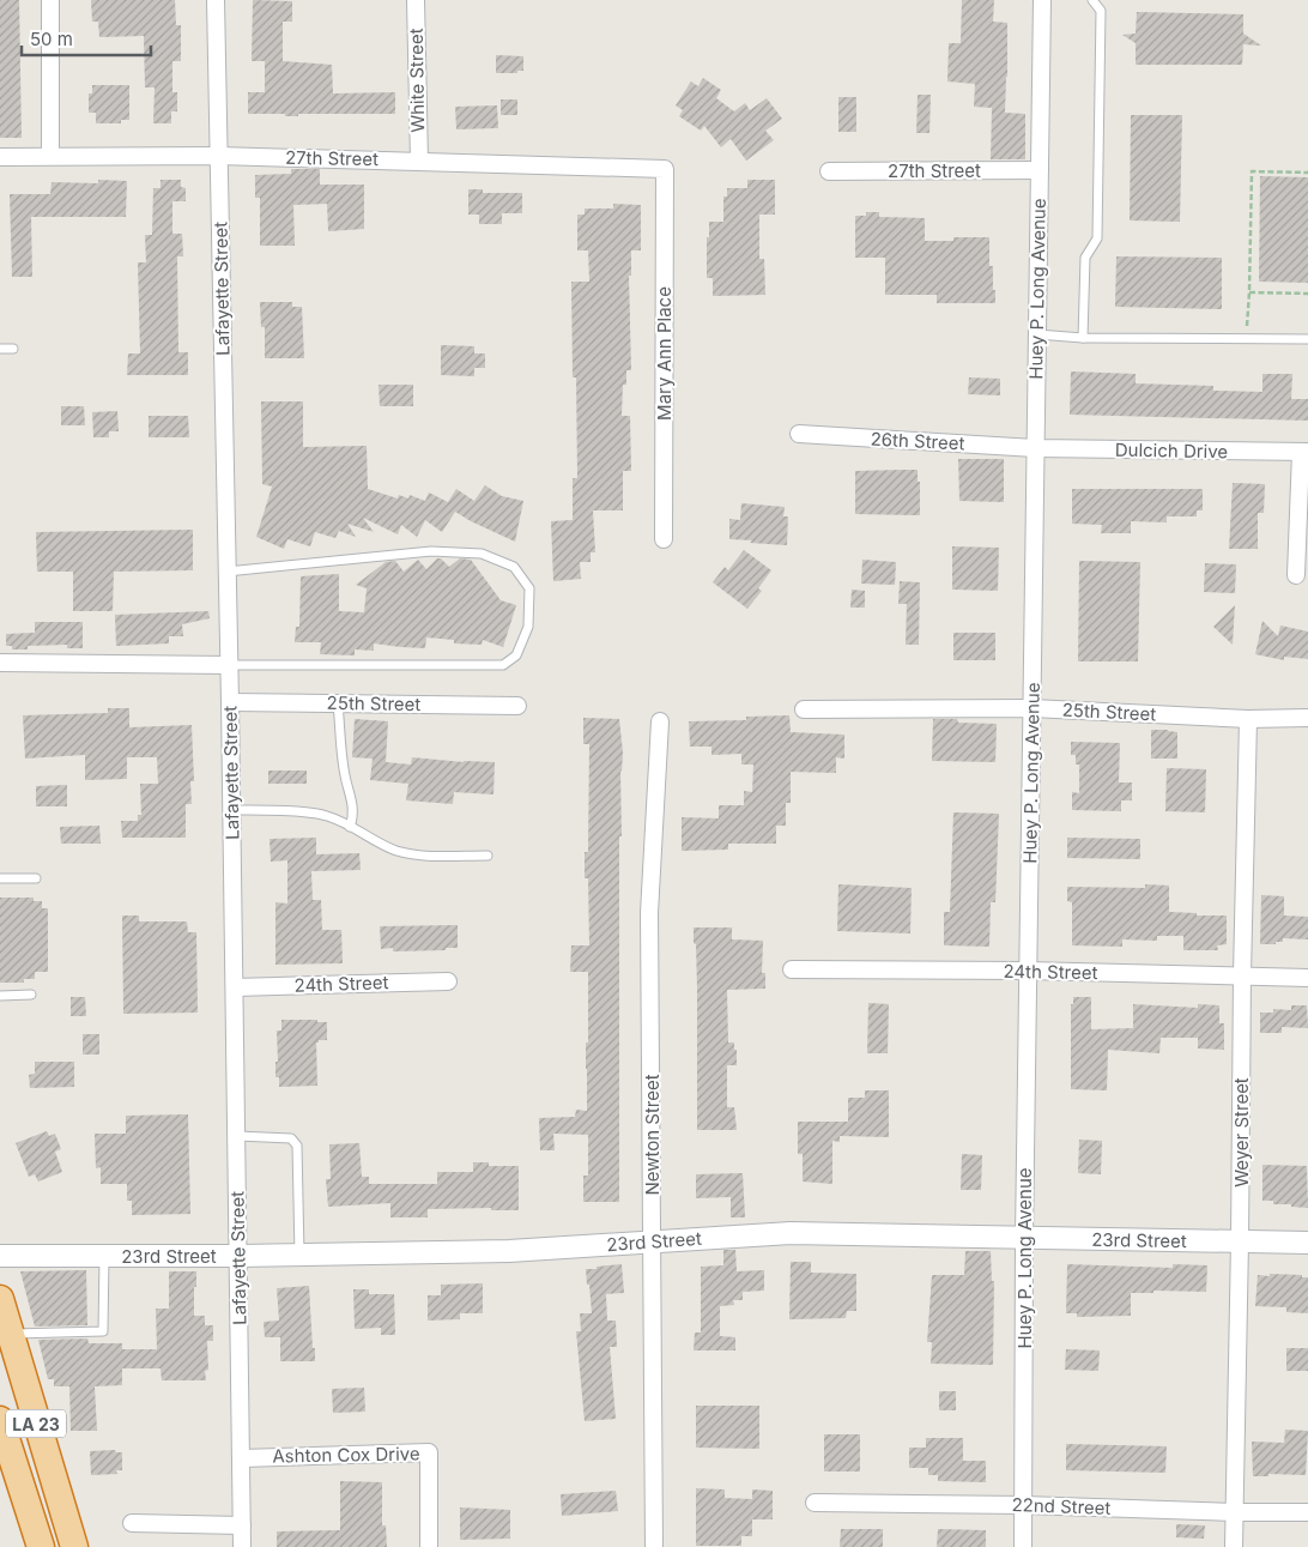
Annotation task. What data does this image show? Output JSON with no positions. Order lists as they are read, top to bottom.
{
  "streets": {
    "highway": ["LA 23"],
    "street": [
      "White Street",
      "27th Street",
      "Lafayette Street",
      "Huey P. Long Avenue",
      "Mary Ann Place",
      "26th Street",
      "Dulcich Drive",
      "25th Street",
      "24th Street",
      "Weyer Street",
      "Newton Street",
      "23rd Street",
      "Ashton Cox Drive",
      "22nd Street"
    ]
  },
  "crossings": [
    ["White Street", "27th Street"],
    ["27th Street", "Lafayette Street"],
    ["27th Street", "Huey P. Long Avenue"],
    ["27th Street", "Mary Ann Place"],
    ["Lafayette Street", "25th Street"],
    ["Lafayette Street", "24th Street"],
    ["Lafayette Street", "23rd Street"],
    ["Lafayette Street", "Ashton Cox Drive"],
    ["Huey P. Long Avenue", "26th Street"],
    ["Huey P. Long Avenue", "Dulcich Drive"],
    ["Huey P. Long Avenue", "25th Street"],
    ["Huey P. Long Avenue", "24th Street"],
    ["Huey P. Long Avenue", "23rd Street"],
    ["Huey P. Long Avenue", "22nd Street"],
    ["26th Street", "Dulcich Drive"],
    ["25th Street", "Weyer Street"],
    ["24th Street", "Weyer Street"],
    ["Weyer Street", "23rd Street"],
    ["Weyer Street", "22nd Street"],
    ["Newton Street", "23rd Street"]
  ],
  "scale_bar": "50 m"
}
